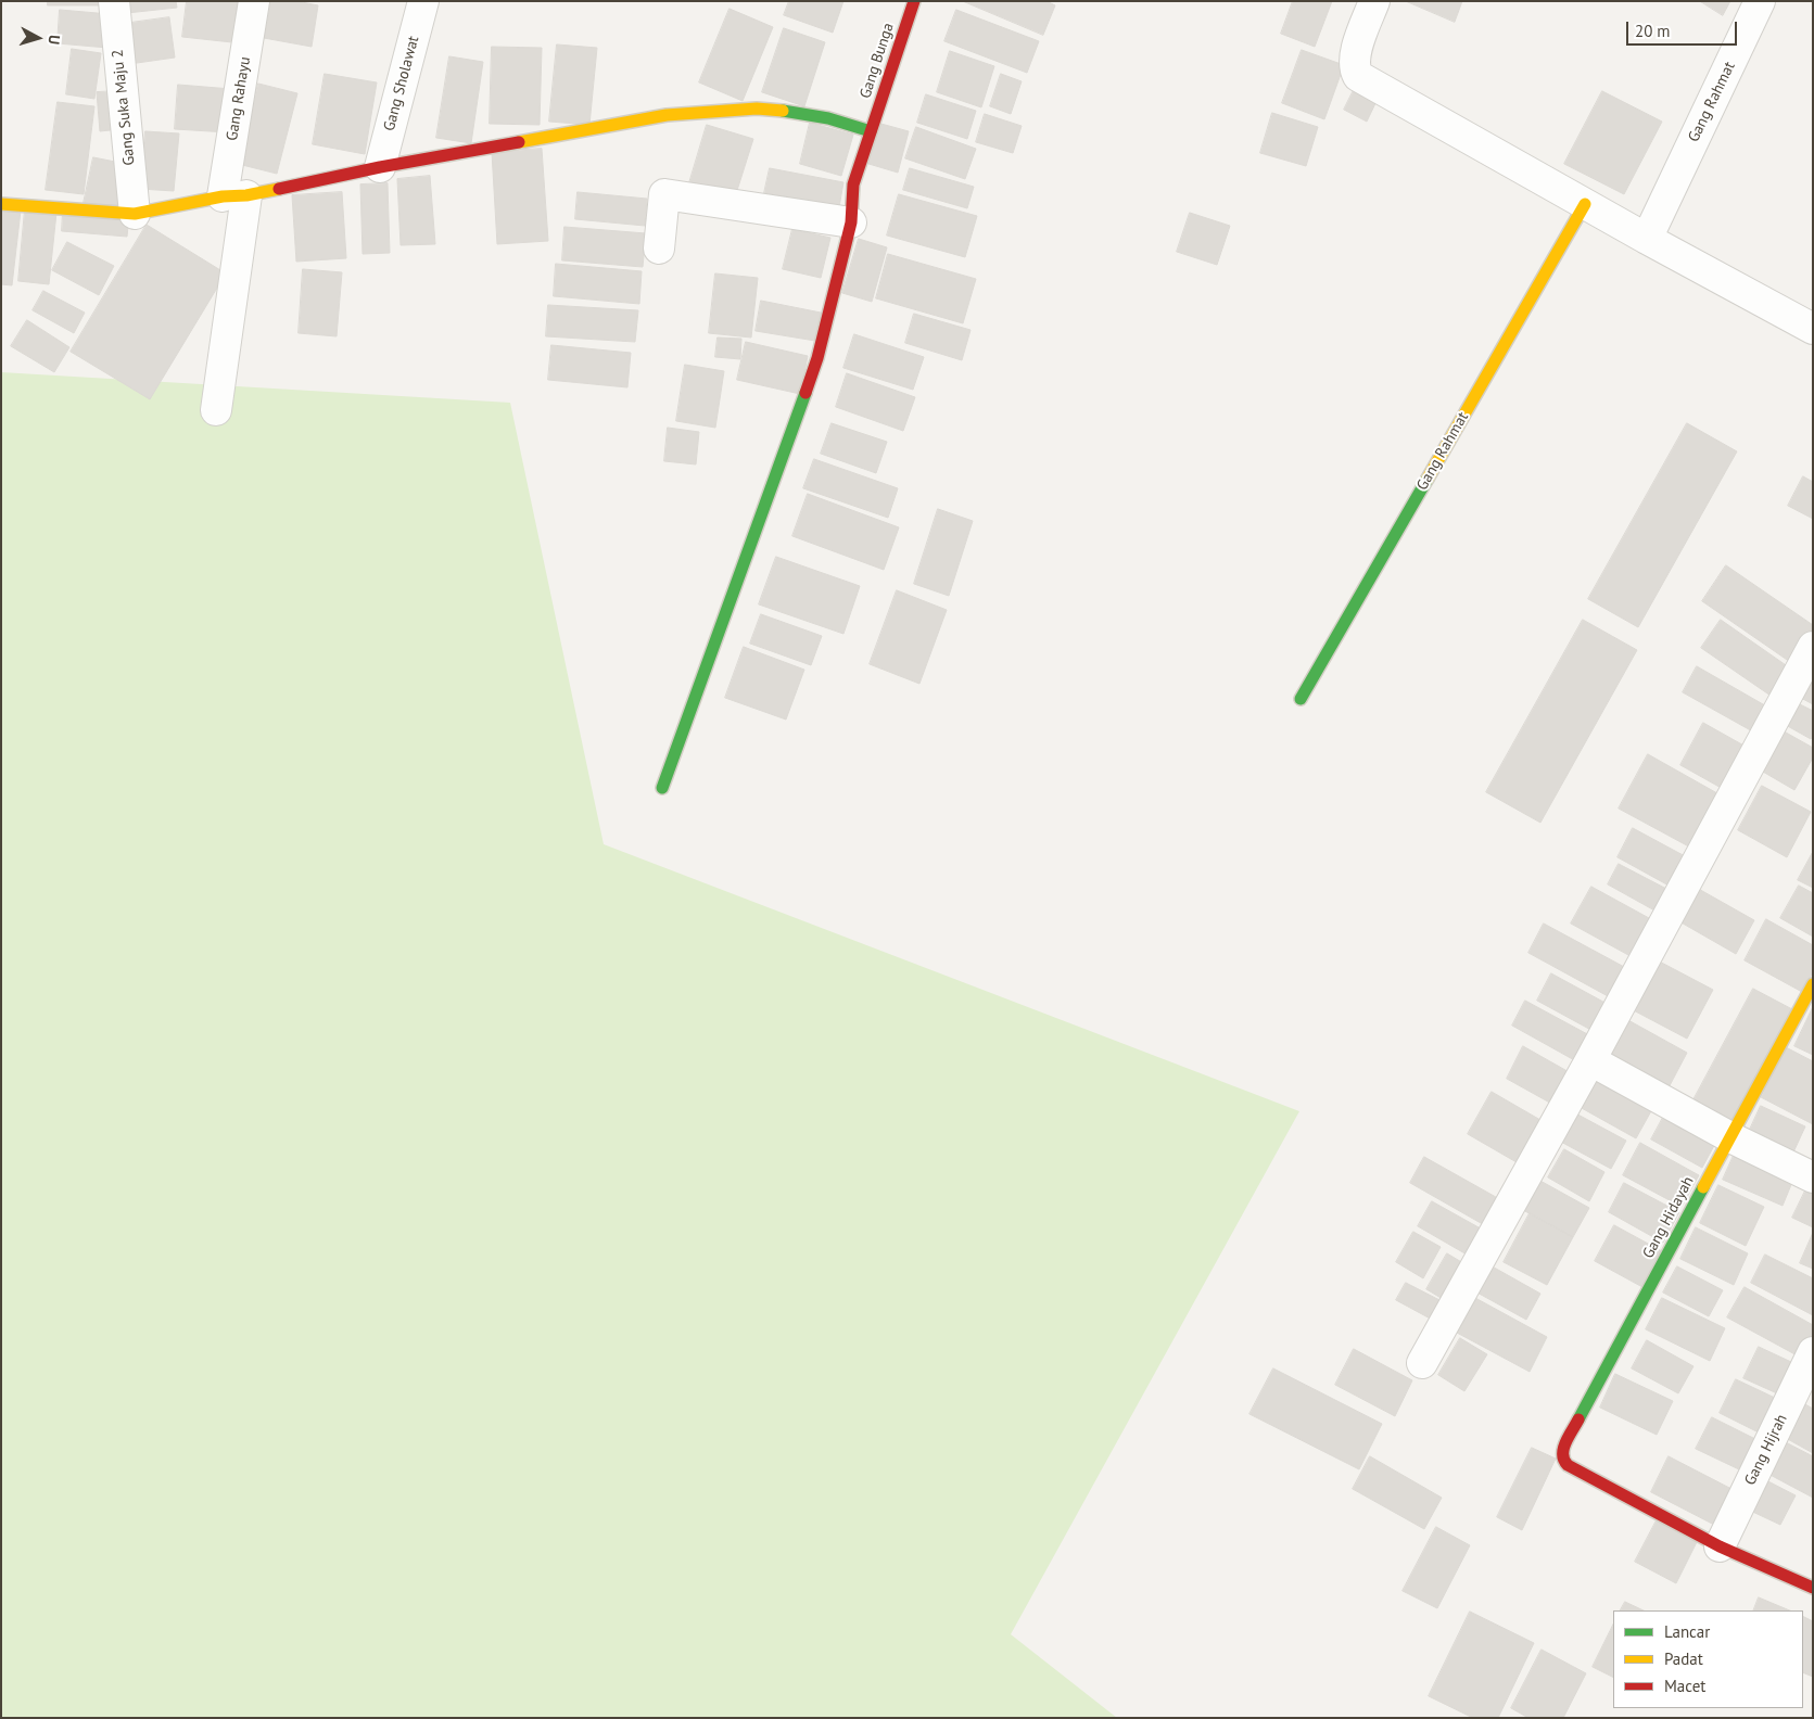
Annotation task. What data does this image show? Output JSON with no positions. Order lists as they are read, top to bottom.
{
  "streets": {
    "street": [
      "Gang Bunga",
      "Gang Sholawat",
      "Gang Rahayu",
      "Gang Rahmat",
      "Gang Suka Maju 2",
      "Gang Hidayah",
      "Gang Hijrah"
    ]
  },
  "crossings": [
    ["Gang Hidayah", "Gang Hijrah"]
  ],
  "legend": ["Lancar", "Padat", "Macet"],
  "scale_bar": "20 m",
  "north": "right"
}
